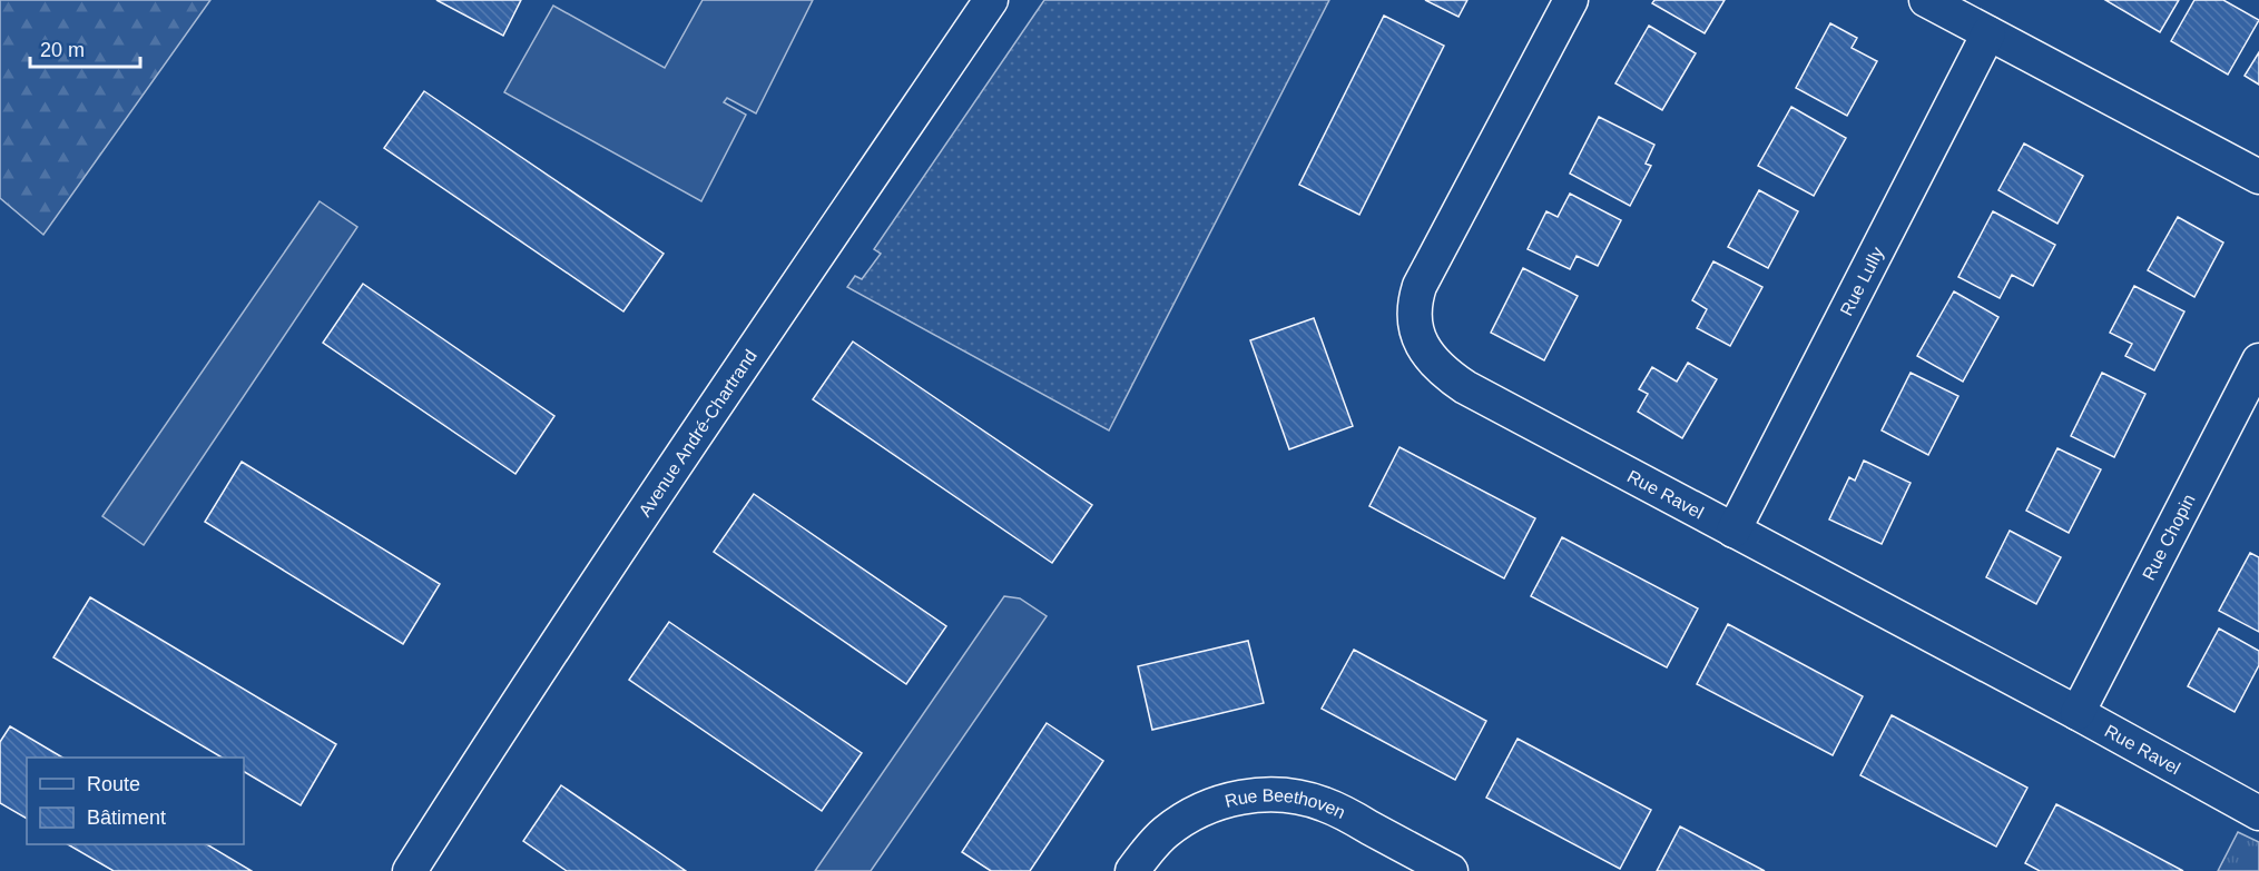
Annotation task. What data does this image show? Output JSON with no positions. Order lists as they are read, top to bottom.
{
  "streets": {
    "street": [
      "Rue Lully",
      "Avenue André-Chartrand",
      "Rue Ravel",
      "Rue Chopin",
      "Rue Beethoven"
    ]
  },
  "crossings": [
    ["Rue Lully", "Rue Ravel"],
    ["Rue Ravel", "Rue Chopin"]
  ],
  "legend": ["Route", "Bâtiment"],
  "scale_bar": "20 m"
}
